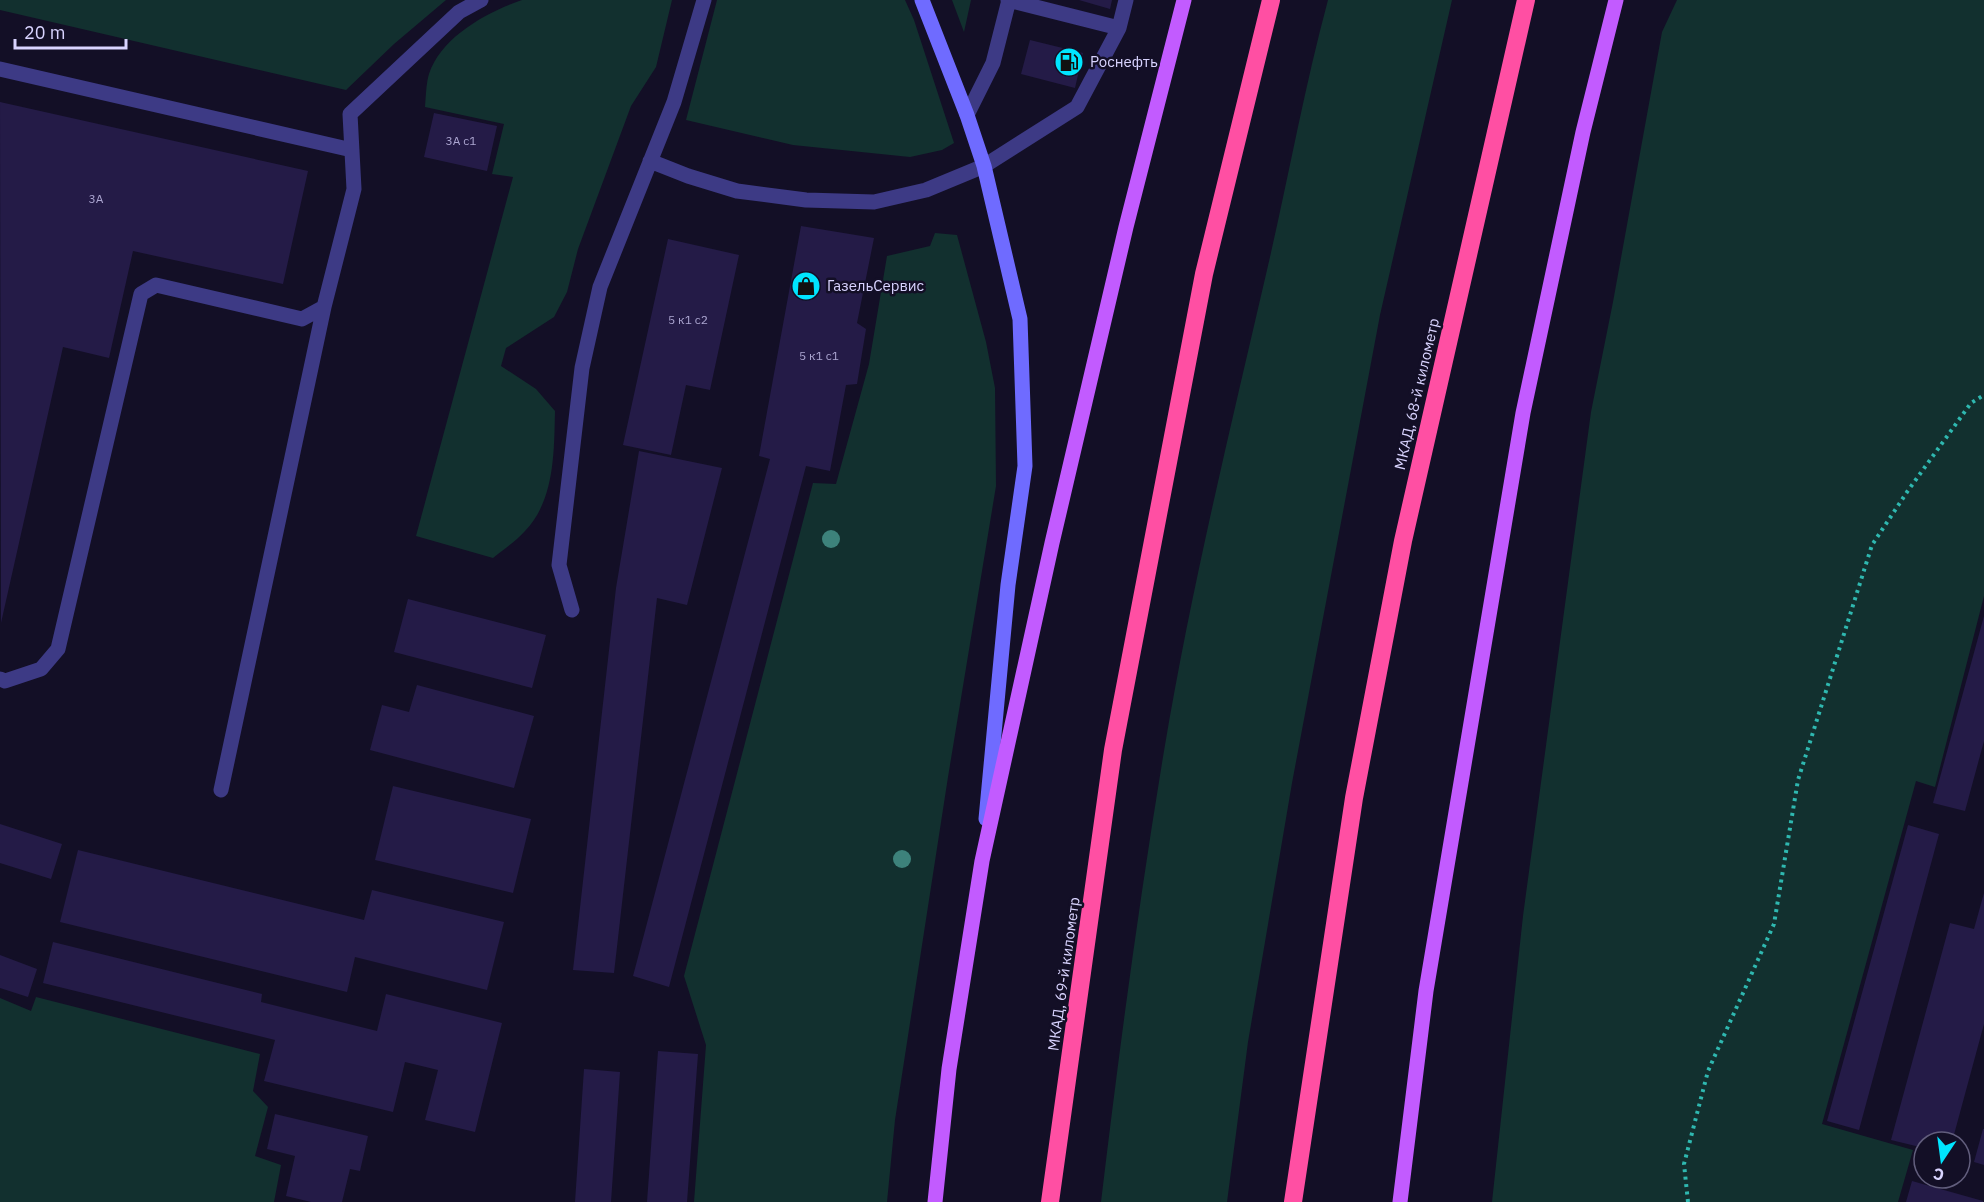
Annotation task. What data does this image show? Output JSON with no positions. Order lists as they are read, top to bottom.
{
  "streets": {
    "highway": ["МКАД, 68-й километр", "МКАД, 69-й километр"]
  },
  "places": {
    "fuel station": ["Роснефть"],
    "shop": ["ГазельСервис"]
  },
  "house_numbers": [
    "3А с1",
    "3А",
    "5 к1 с2",
    "5 к1 с1"
  ],
  "scale_bar": "20 m",
  "north": "bottom"
}
